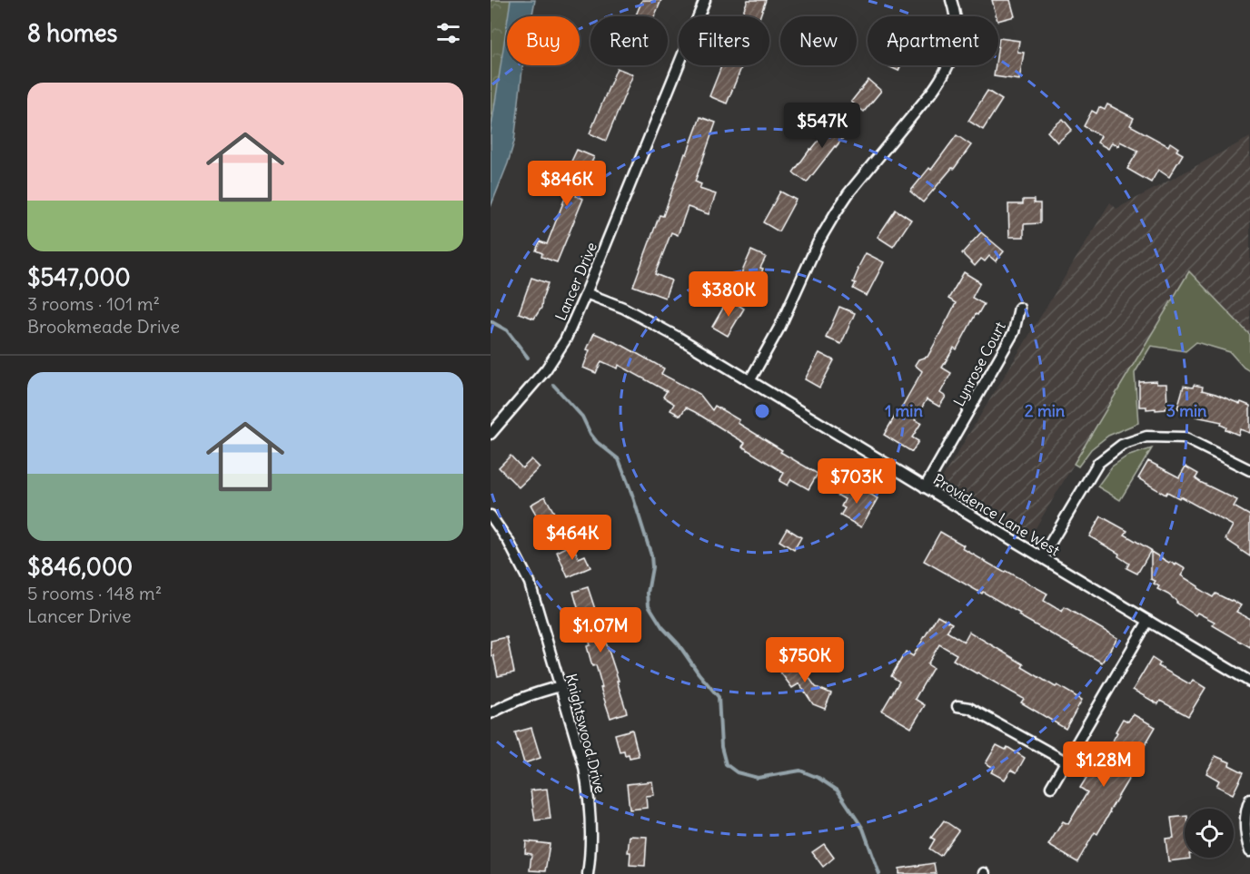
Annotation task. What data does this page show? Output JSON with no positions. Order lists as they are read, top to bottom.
{
  "streets": {
    "street": [
      "Lancer Drive",
      "Lynrose Court",
      "Providence Lane West",
      "Knightswood Drive"
    ]
  },
  "crossings": [
    ["Lancer Drive", "Providence Lane West"],
    ["Lynrose Court", "Providence Lane West"]
  ],
  "page": {
    "heading": "8 homes",
    "chip": [
      "Buy",
      "Rent",
      "Filters",
      "New",
      "Apartment"
    ],
    "list": [
      {
        "name": "$547,000",
        "note": "3 rooms · 101 m² · Brookmeade Drive"
      },
      {
        "name": "$846,000",
        "note": "5 rooms · 148 m² · Lancer Drive"
      }
    ],
    "price": [
      "$547K",
      "$846K",
      "$380K",
      "$703K",
      "$464K",
      "$1.07M",
      "$750K",
      "$1.28M"
    ]
  },
  "rings": ["1 min", "2 min", "3 min"]
}
